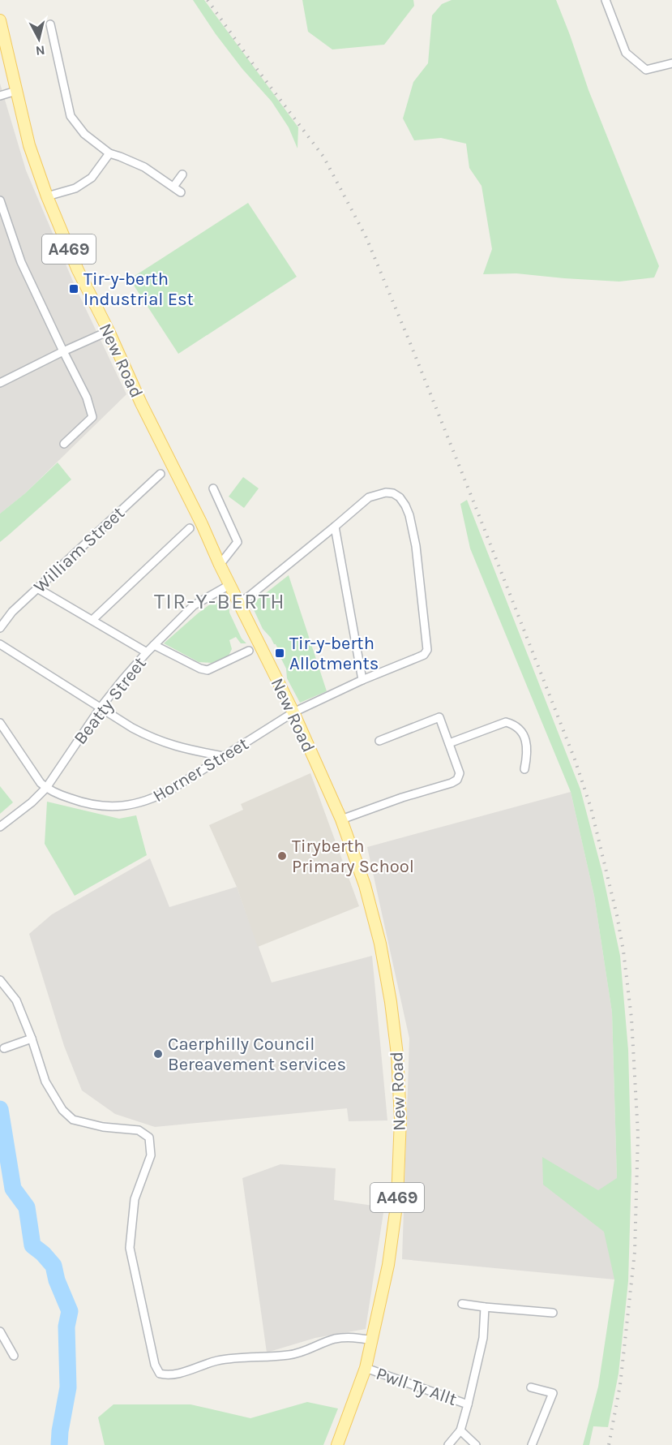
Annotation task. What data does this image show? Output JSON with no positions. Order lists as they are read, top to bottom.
{
  "streets": {
    "main road": ["A469", "New Road"],
    "street": [
      "William Street",
      "Beatty Street",
      "Horner Street",
      "Pwll Ty Allt"
    ]
  },
  "crossings": [
    ["New Road", "Beatty Street"],
    ["New Road", "Horner Street"],
    ["New Road", "Pwll Ty Allt"],
    ["Beatty Street", "Horner Street"]
  ],
  "districts": ["TIR-Y-BERTH"],
  "places": {
    "transit": ["Tir-y-berth Industrial Est", "Tir-y-berth Allotments"],
    "other": ["Tiryberth Primary School", "Caerphilly Council Bereavement services"]
  },
  "north": "bottom"
}
